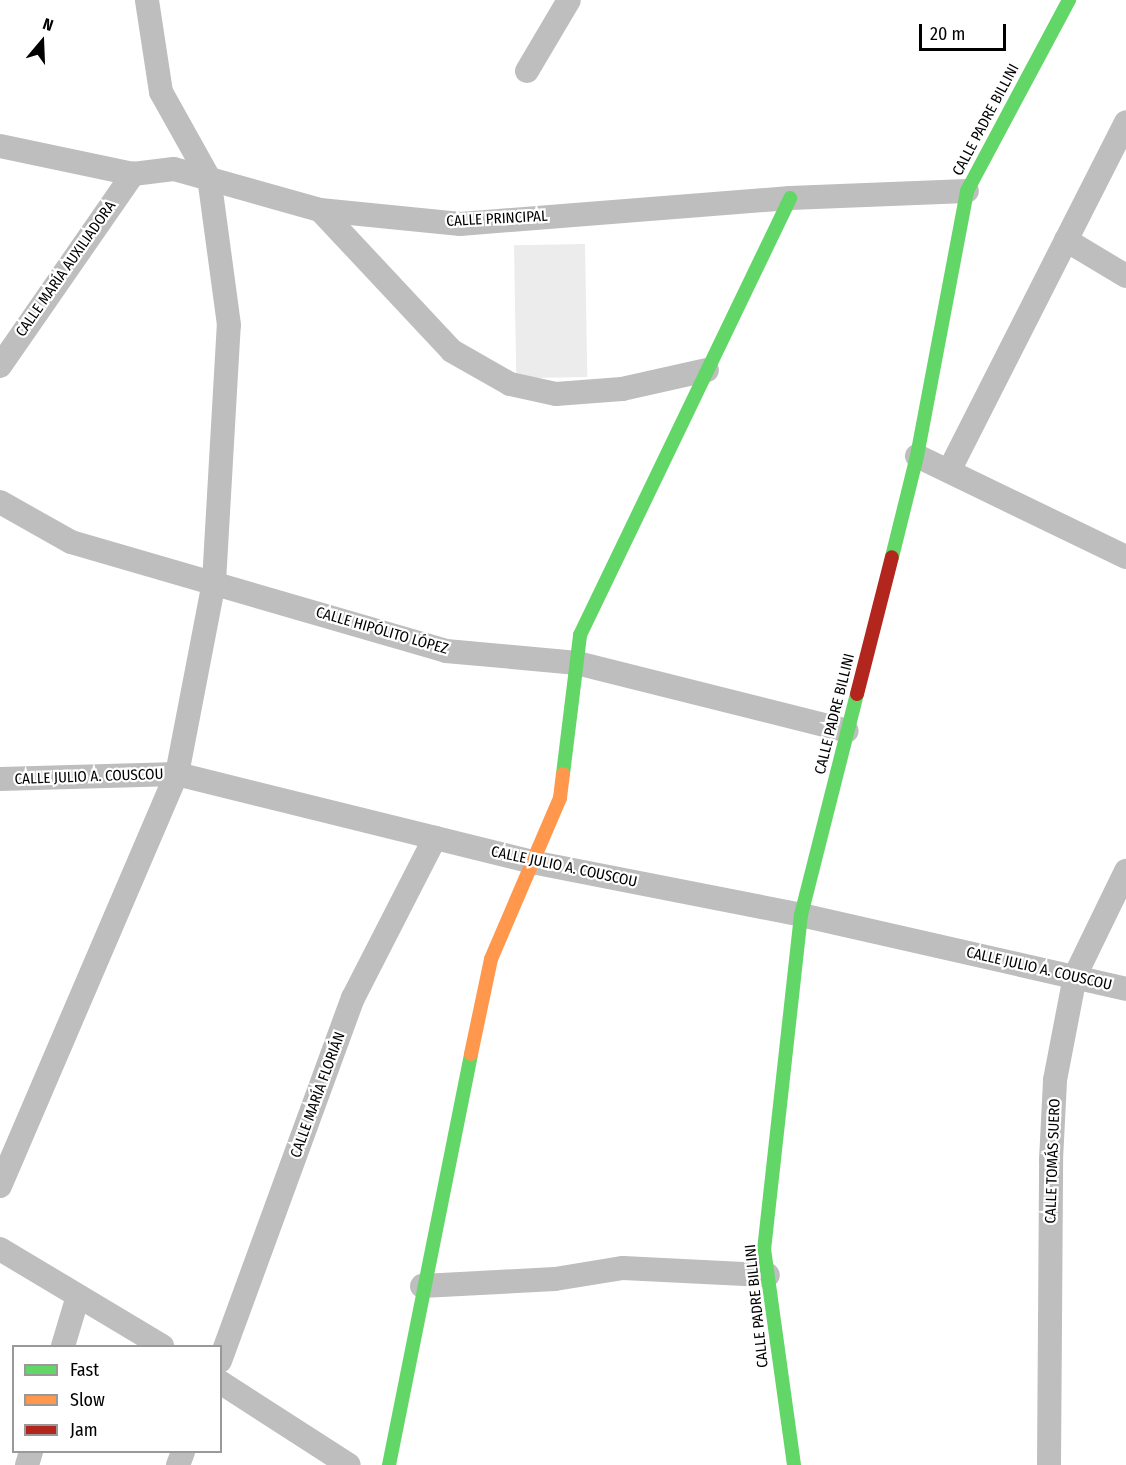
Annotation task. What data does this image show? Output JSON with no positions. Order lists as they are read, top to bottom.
{
  "streets": {
    "street": [
      "CALLE PADRE BILLINI",
      "CALLE PRINCIPAL",
      "CALLE MARÍA AUXILIADORA",
      "CALLE HIPÓLITO LÓPEZ",
      "CALLE JULIO A. COUSCOU",
      "CALLE MARÍA FLORIÁN",
      "CALLE TOMÁS SUERO"
    ]
  },
  "crossings": [
    ["CALLE PADRE BILLINI", "CALLE PRINCIPAL"],
    ["CALLE PADRE BILLINI", "CALLE HIPÓLITO LÓPEZ"],
    ["CALLE PADRE BILLINI", "CALLE JULIO A. COUSCOU"],
    ["CALLE PRINCIPAL", "CALLE MARÍA AUXILIADORA"],
    ["CALLE JULIO A. COUSCOU", "CALLE MARÍA FLORIÁN"],
    ["CALLE JULIO A. COUSCOU", "CALLE TOMÁS SUERO"]
  ],
  "legend": ["Fast", "Slow", "Jam"],
  "scale_bar": "20 m",
  "north": "top"
}
